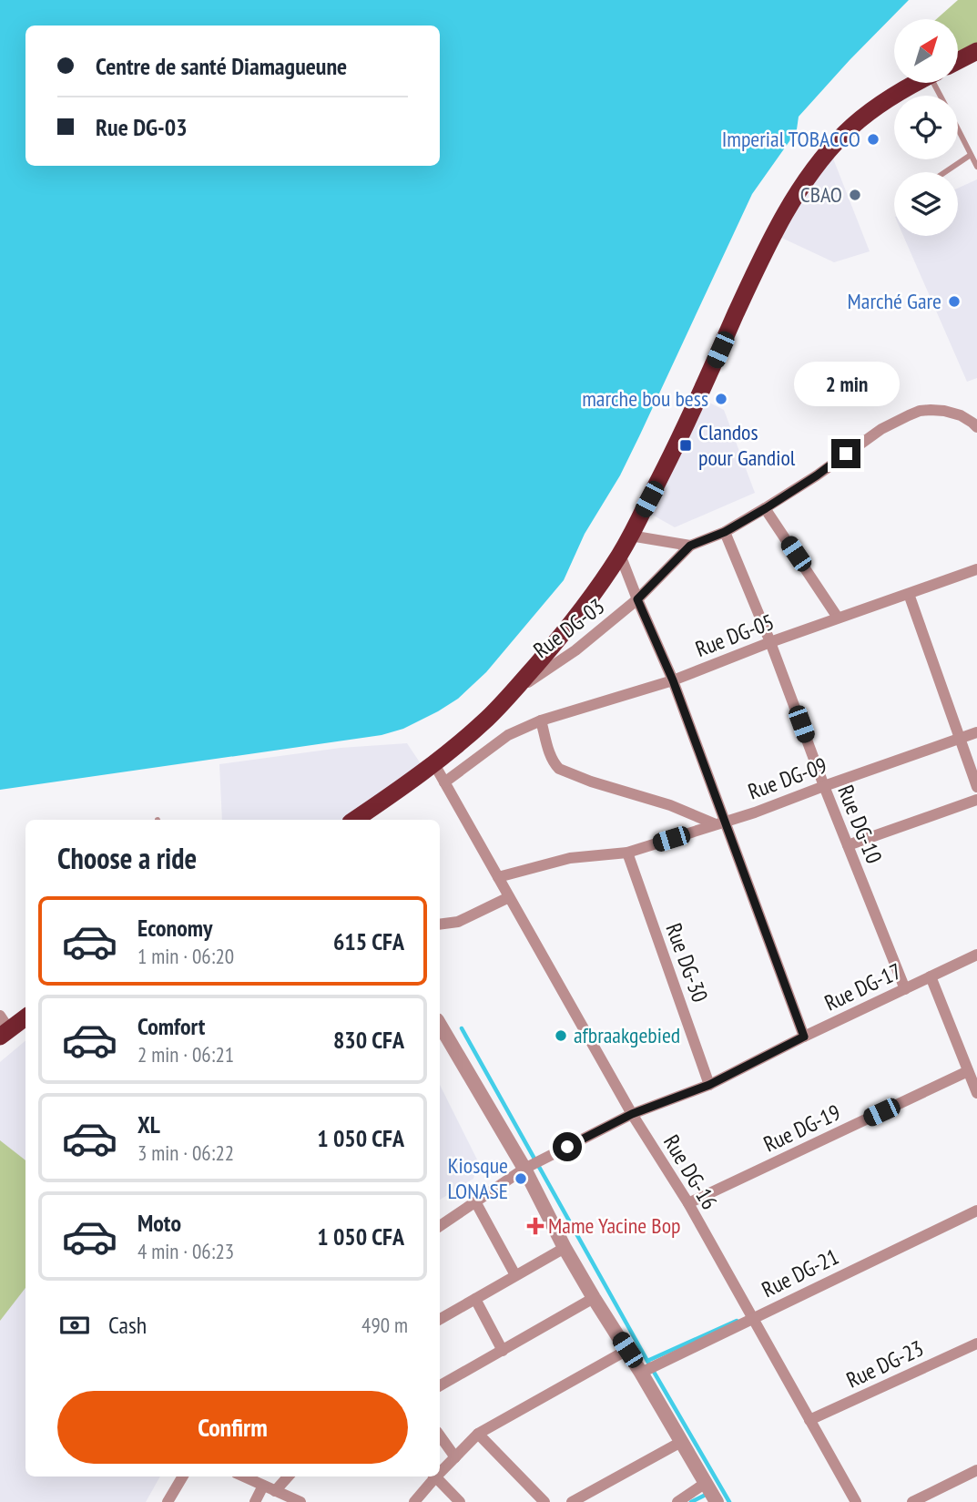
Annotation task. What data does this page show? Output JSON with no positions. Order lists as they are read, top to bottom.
{
  "streets": {
    "street": [
      "Rue DG-03",
      "Rue DG-05",
      "Rue DG-09",
      "Rue DG-10",
      "Rue DG-30",
      "Rue DG-17",
      "Rue DG-19",
      "Rue DG-16",
      "Rue DG-21",
      "Rue DG-23"
    ]
  },
  "crossings": [
    ["Rue DG-03", "Rue DG-10"],
    ["Rue DG-05", "Rue DG-10"],
    ["Rue DG-05", "Rue DG-16"],
    ["Rue DG-09", "Rue DG-10"],
    ["Rue DG-09", "Rue DG-30"],
    ["Rue DG-09", "Rue DG-16"],
    ["Rue DG-10", "Rue DG-17"],
    ["Rue DG-30", "Rue DG-17"],
    ["Rue DG-17", "Rue DG-16"],
    ["Rue DG-19", "Rue DG-16"],
    ["Rue DG-16", "Rue DG-21"],
    ["Rue DG-16", "Rue DG-23"]
  ],
  "places": {
    "other": [
      "Imperial TOBACCO",
      "CBAO",
      "Marché Gare",
      "marche bou bess",
      "afbraakgebied",
      "Kiosque LONASE"
    ],
    "transit": ["Clandos pour Gandiol"],
    "health": ["Mame Yacine Bop"]
  },
  "north": "top right",
  "page": {
    "banner": ["Centre de santé Diamagueune", "Rue DG-03"],
    "bubble": "2 min",
    "heading": "Choose a ride",
    "list": [
      {
        "name": "Economy",
        "note": "1 min · 06:20",
        "value": "615 CFA"
      },
      {
        "name": "Comfort",
        "note": "2 min · 06:21",
        "value": "830 CFA"
      },
      {
        "name": "XL",
        "note": "3 min · 06:22",
        "value": "1 050 CFA"
      },
      {
        "name": "Moto",
        "note": "4 min · 06:23",
        "value": "1 050 CFA"
      }
    ],
    "pay": ["Cash", "490 m"],
    "buttons": "Confirm"
  }
}
